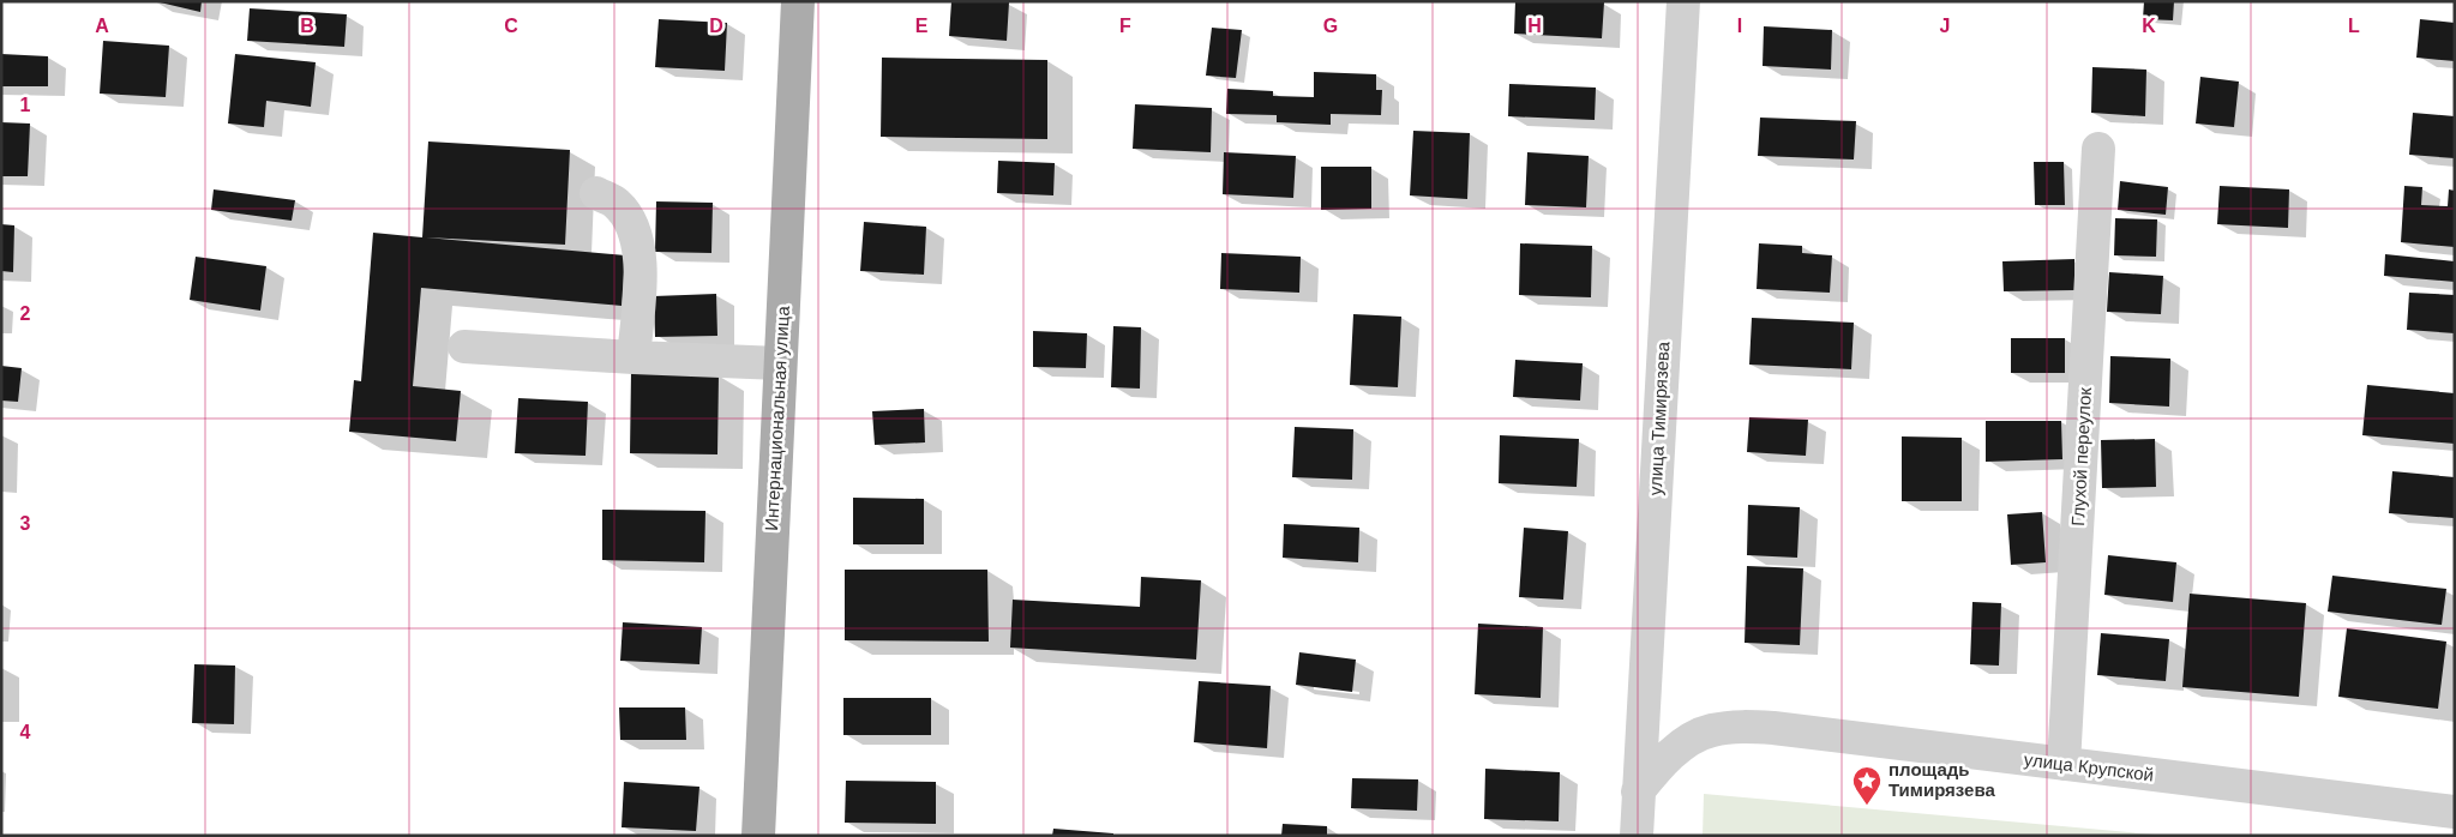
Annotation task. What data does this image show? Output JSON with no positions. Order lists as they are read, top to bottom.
{
  "streets": {
    "main road": ["Интернациональная улица"],
    "street": ["улица Тимирязева", "Глухой переулок", "улица Крупской"]
  },
  "crossings": [
    ["улица Тимирязева", "улица Крупской"],
    ["Глухой переулок", "улица Крупской"]
  ],
  "places": {
    "place": ["площадь Тимирязева"]
  },
  "grid": {
    "columns": [
      "A",
      "B",
      "C",
      "D",
      "E",
      "F",
      "G",
      "H",
      "I",
      "J",
      "K",
      "L"
    ],
    "rows": [
      "1",
      "2",
      "3",
      "4"
    ]
  }
}
